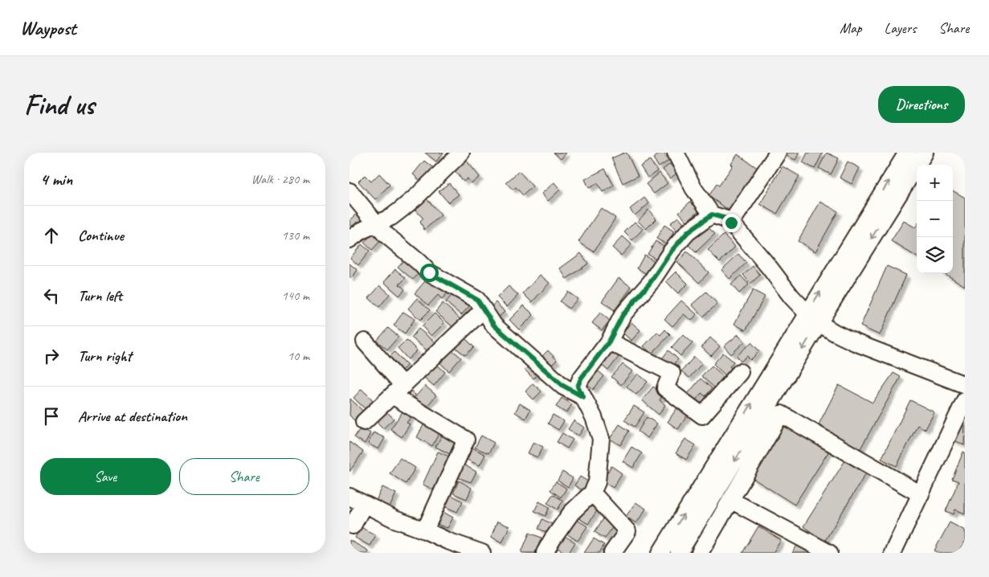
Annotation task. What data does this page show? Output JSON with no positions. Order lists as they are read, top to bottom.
{
  "page": {
    "header": "Waypost",
    "nav": ["Map", "Layers", "Share"],
    "buttons": [
      "Directions",
      ["Save", "Share"]
    ],
    "title": "Find us",
    "heading": ["4 min", "Walk · 280 m"],
    "map_buttons": ["+", "−"],
    "list": [
      ["Continue", "130 m"],
      ["Turn left", "140 m"],
      ["Turn right", "10 m"],
      "Arrive at destination"
    ]
  }
}
